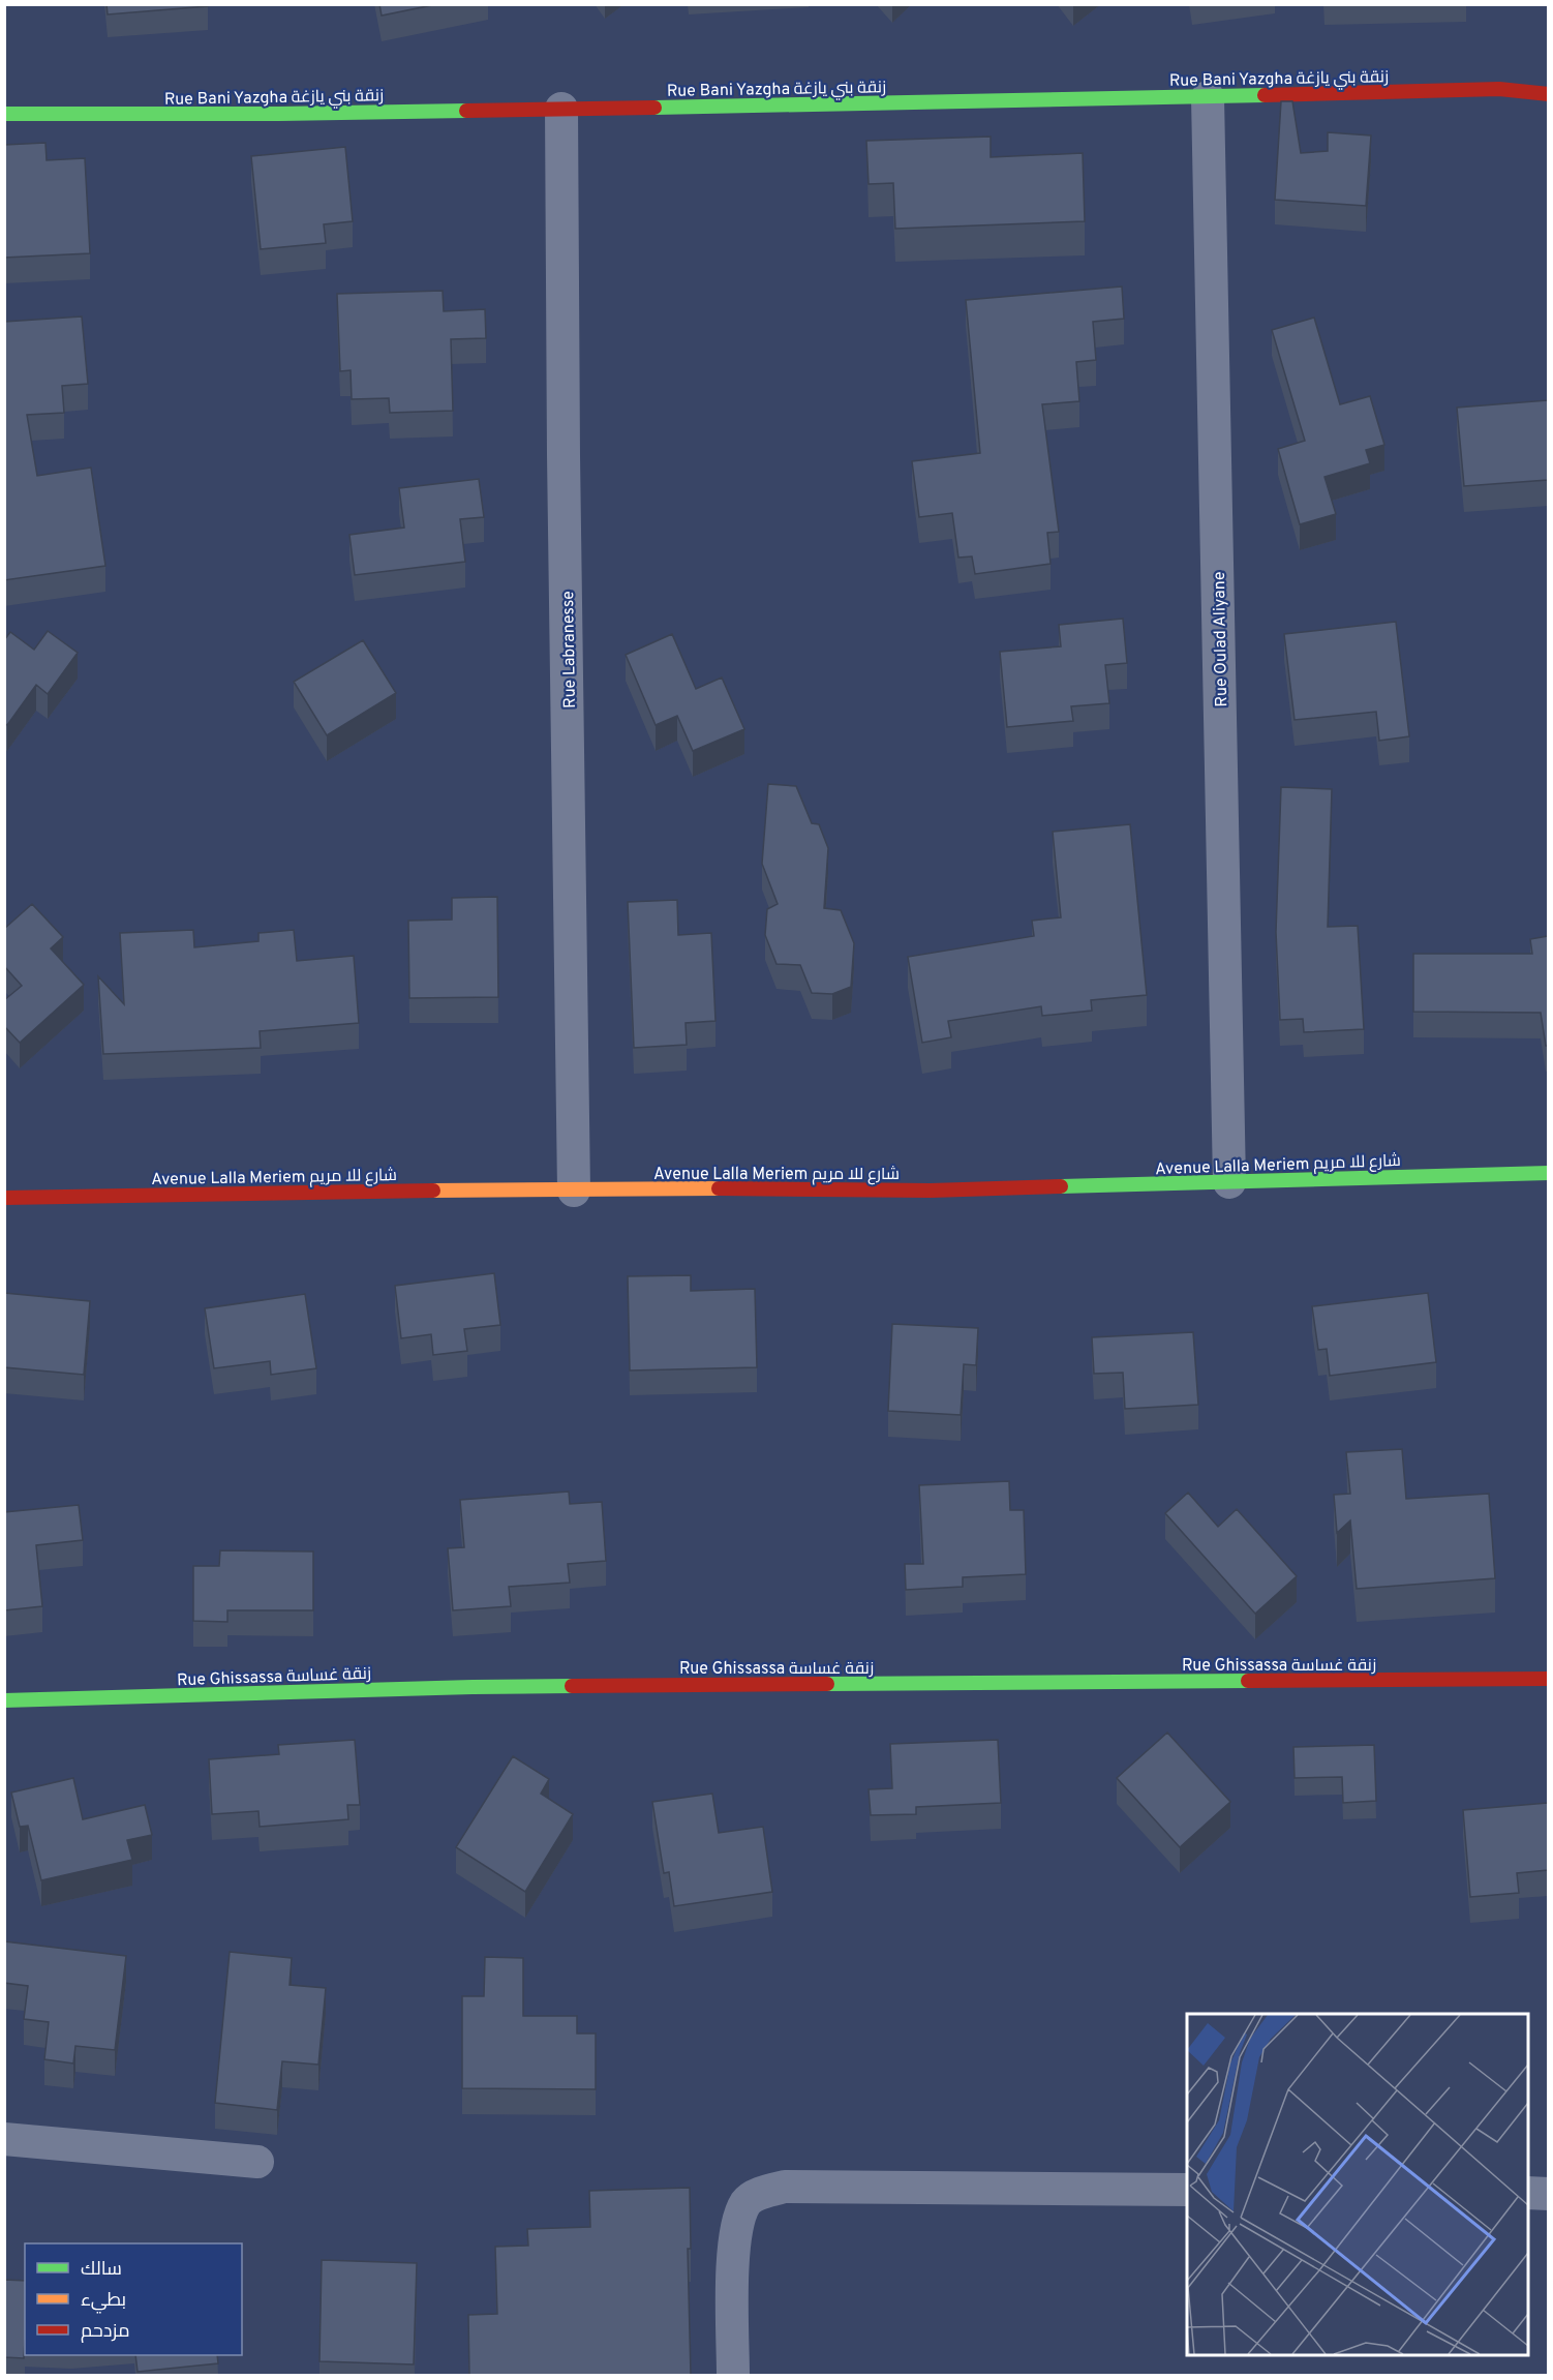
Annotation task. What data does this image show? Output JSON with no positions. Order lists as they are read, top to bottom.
{
  "streets": {
    "street": [
      "Rue Bani Yazgha زنقة بني يازغة",
      "Rue Oulad Aliyane",
      "Rue Labranesse",
      "Avenue Lalla Meriem شارع للا مريم",
      "Rue Ghissassa زنقة غساسة"
    ]
  },
  "crossings": [
    ["Rue Bani Yazgha زنقة بني يازغة", "Rue Oulad Aliyane"],
    ["Rue Bani Yazgha زنقة بني يازغة", "Rue Labranesse"],
    ["Rue Oulad Aliyane", "Avenue Lalla Meriem شارع للا مريم"],
    ["Rue Labranesse", "Avenue Lalla Meriem شارع للا مريم"]
  ],
  "legend": ["سالك", "بطيء", "مزدحم"]
}
